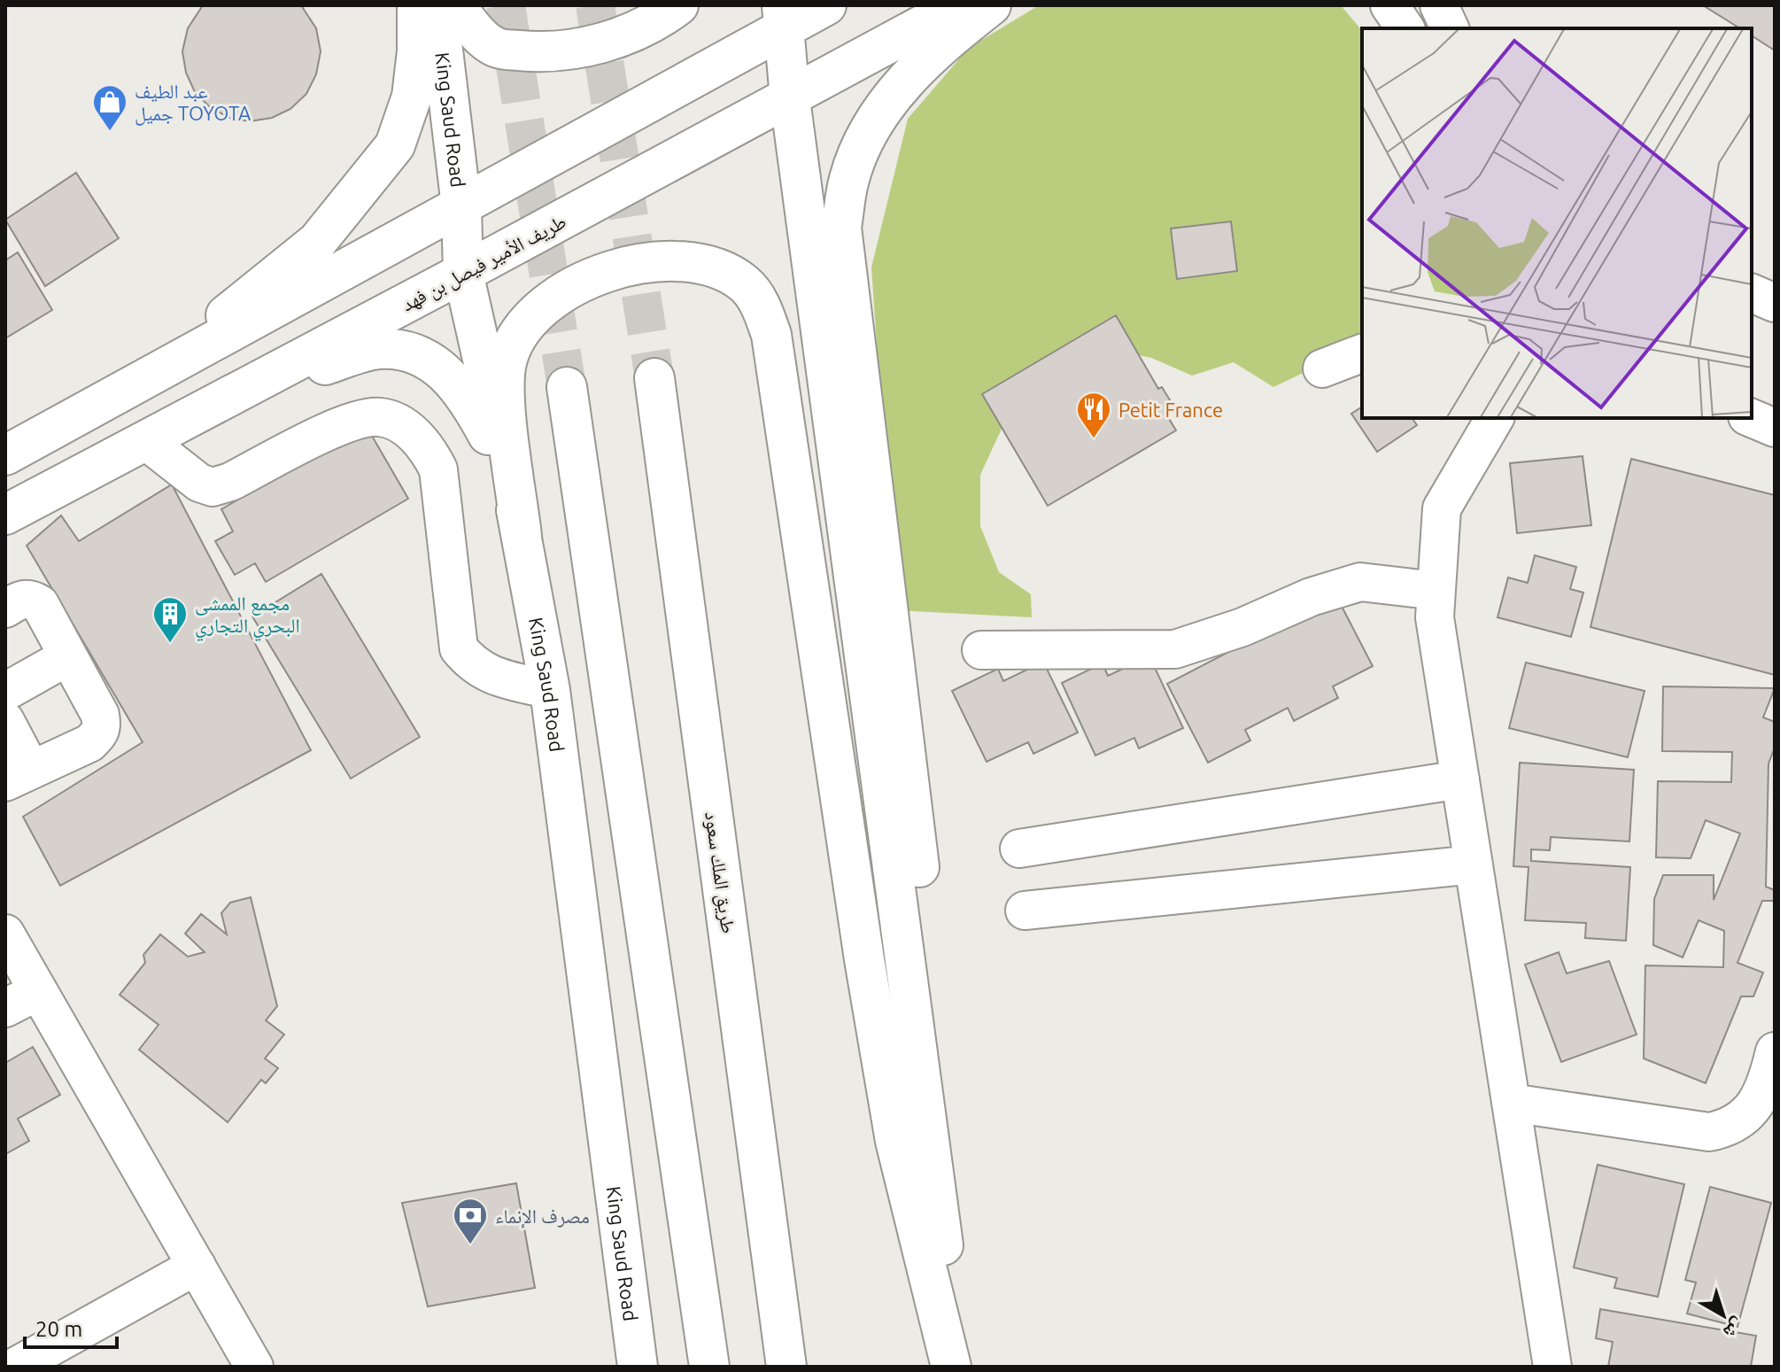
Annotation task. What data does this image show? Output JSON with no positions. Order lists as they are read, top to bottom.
{
  "streets": {
    "main road": ["King Saud Road", "طريف الأمير فيصل بن فهد", "طريق الملك سعود"]
  },
  "crossings": [
    ["King Saud Road", "طريف الأمير فيصل بن فهد"]
  ],
  "places": {
    "shop": ["عبد الطيف جميل TOYOTA"],
    "restaurant": ["Petit France"],
    "building": ["مجمع الممشى البحري التجاري"],
    "bank": ["مصرف الإنماء"]
  },
  "scale_bar": "20 m",
  "north": "bottom right"
}
